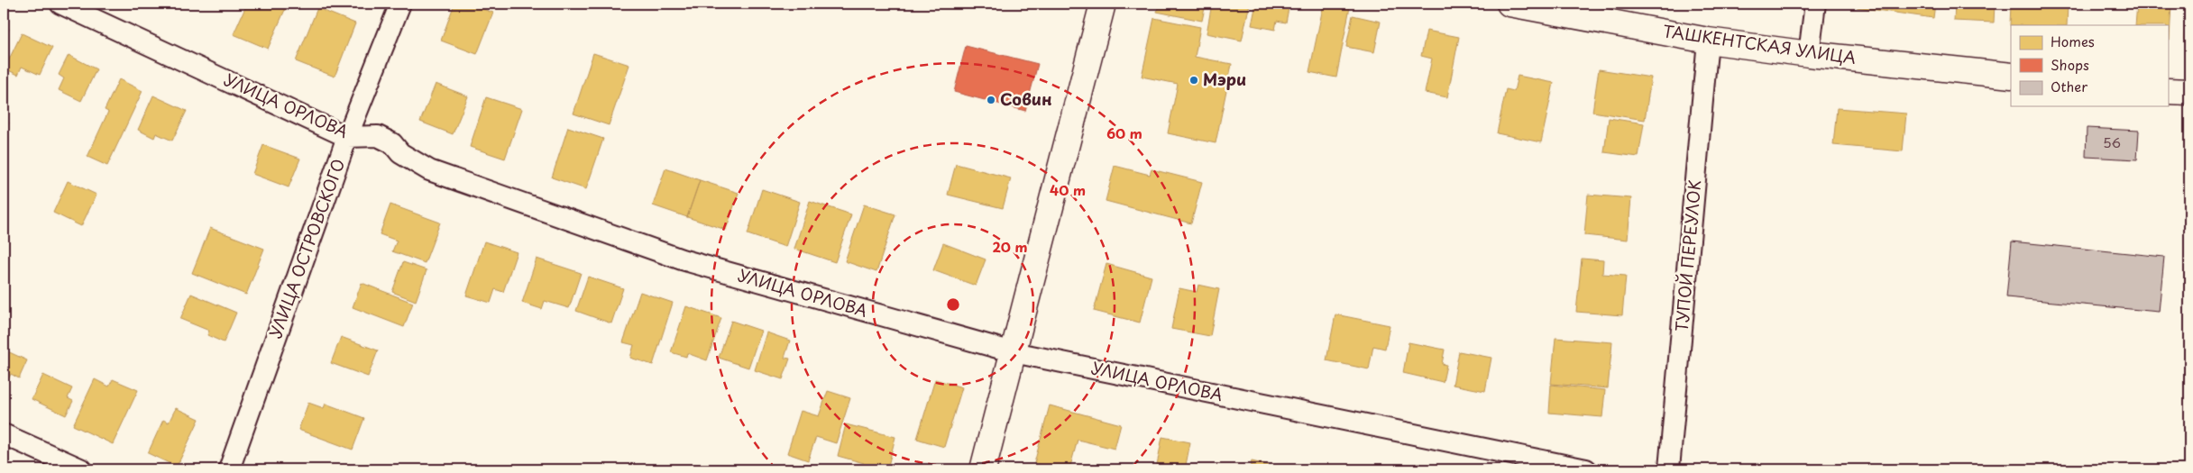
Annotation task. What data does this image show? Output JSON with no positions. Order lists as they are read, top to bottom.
{
  "streets": {
    "street": [
      "ТАШКЕНТСКАЯ УЛИЦА",
      "УЛИЦА ОРЛОВА",
      "УЛИЦА ОСТРОВСКОГО",
      "ТУПОЙ ПЕРЕУЛОК"
    ]
  },
  "crossings": [
    ["ТАШКЕНТСКАЯ УЛИЦА", "ТУПОЙ ПЕРЕУЛОК"],
    ["УЛИЦА ОРЛОВА", "УЛИЦА ОСТРОВСКОГО"]
  ],
  "places": ["Мэри", "Совин"],
  "house_numbers": ["56"],
  "legend": ["Homes", "Shops", "Other"],
  "rings": ["60 m", "40 m", "20 m"]
}
